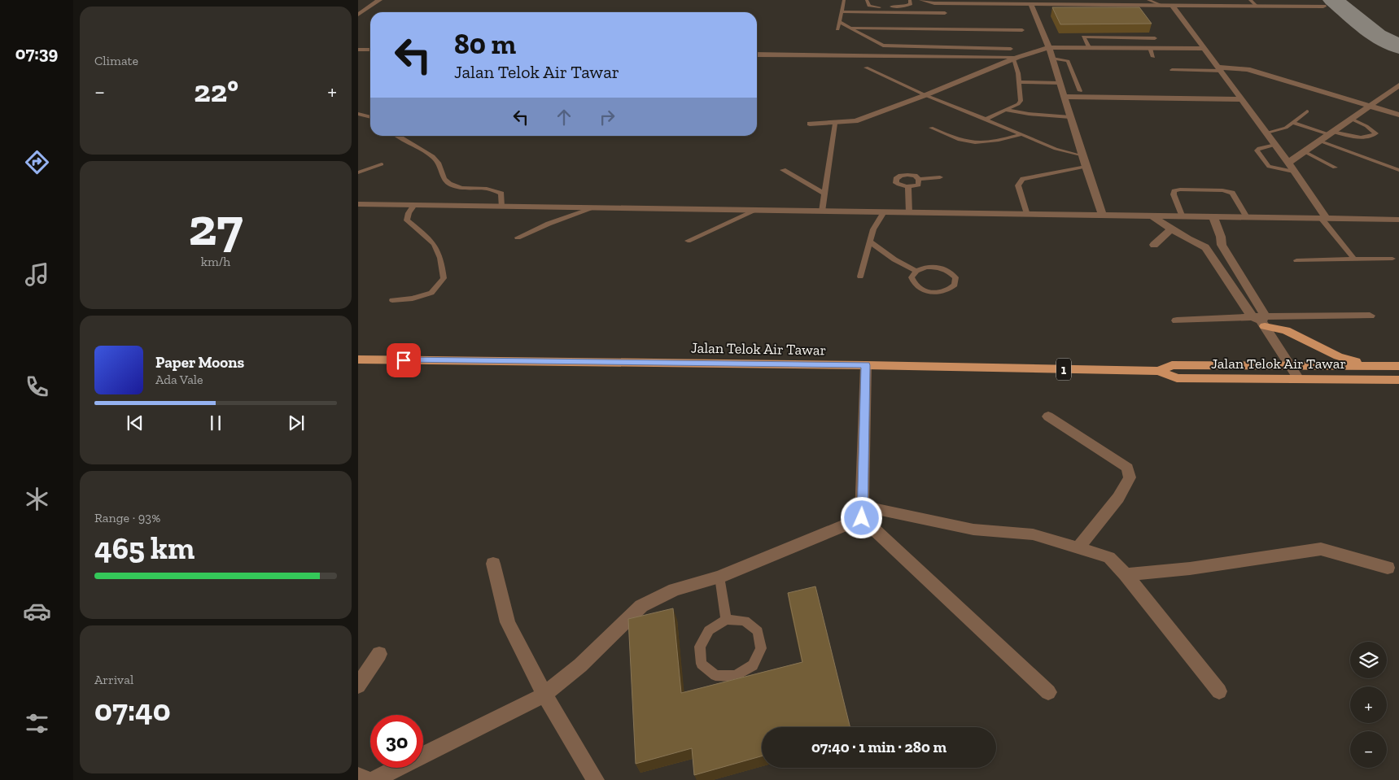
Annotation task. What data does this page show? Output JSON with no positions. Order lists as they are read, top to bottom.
{
  "streets": {
    "main road": ["Jalan Telok Air Tawar", "1"]
  },
  "page": {
    "tabs": "07:39",
    "tile": [
      "Climate",
      ["27", "km/h"],
      ["Range · 93%", "465 km"],
      ["Arrival", "07:40"]
    ],
    "turn": ["80 m", "Jalan Telok Air Tawar"],
    "heat": ["−", "22°", "+"],
    "song": ["Paper Moons", "Ada Vale"],
    "map_buttons": ["+", "−"],
    "limit": "30",
    "trip": "07:40 · 1 min · 280 m"
  }
}
